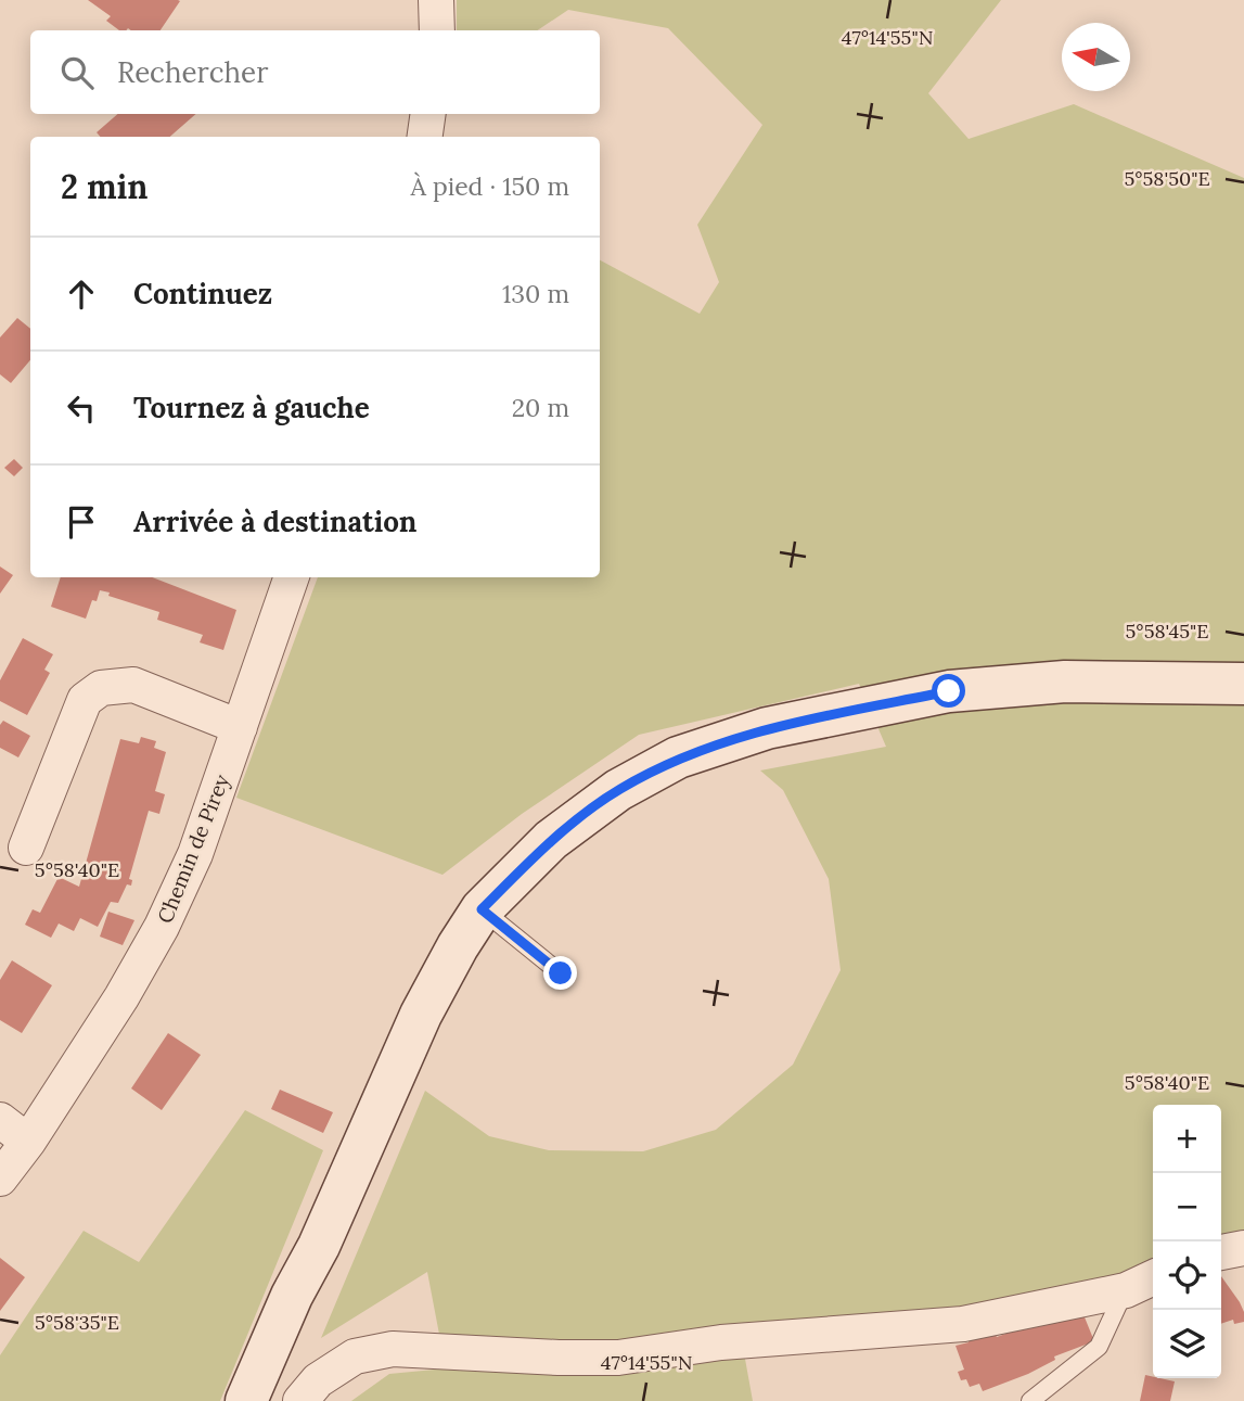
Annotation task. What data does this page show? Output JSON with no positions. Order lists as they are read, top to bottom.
{
  "streets": {
    "street": ["Chemin de Pirey"]
  },
  "north": "left",
  "page": {
    "search": "Rechercher",
    "heading": ["2 min", "À pied · 150 m"],
    "list": [
      ["Continuez", "130 m"],
      ["Tournez à gauche", "20 m"],
      "Arrivée à destination"
    ],
    "map_buttons": ["+", "−"]
  },
  "coordinates": [
    "47°14'55\"N",
    "5°58'50\"E",
    "5°58'45\"E",
    "5°58'40\"E",
    "5°58'35\"E"
  ]
}
